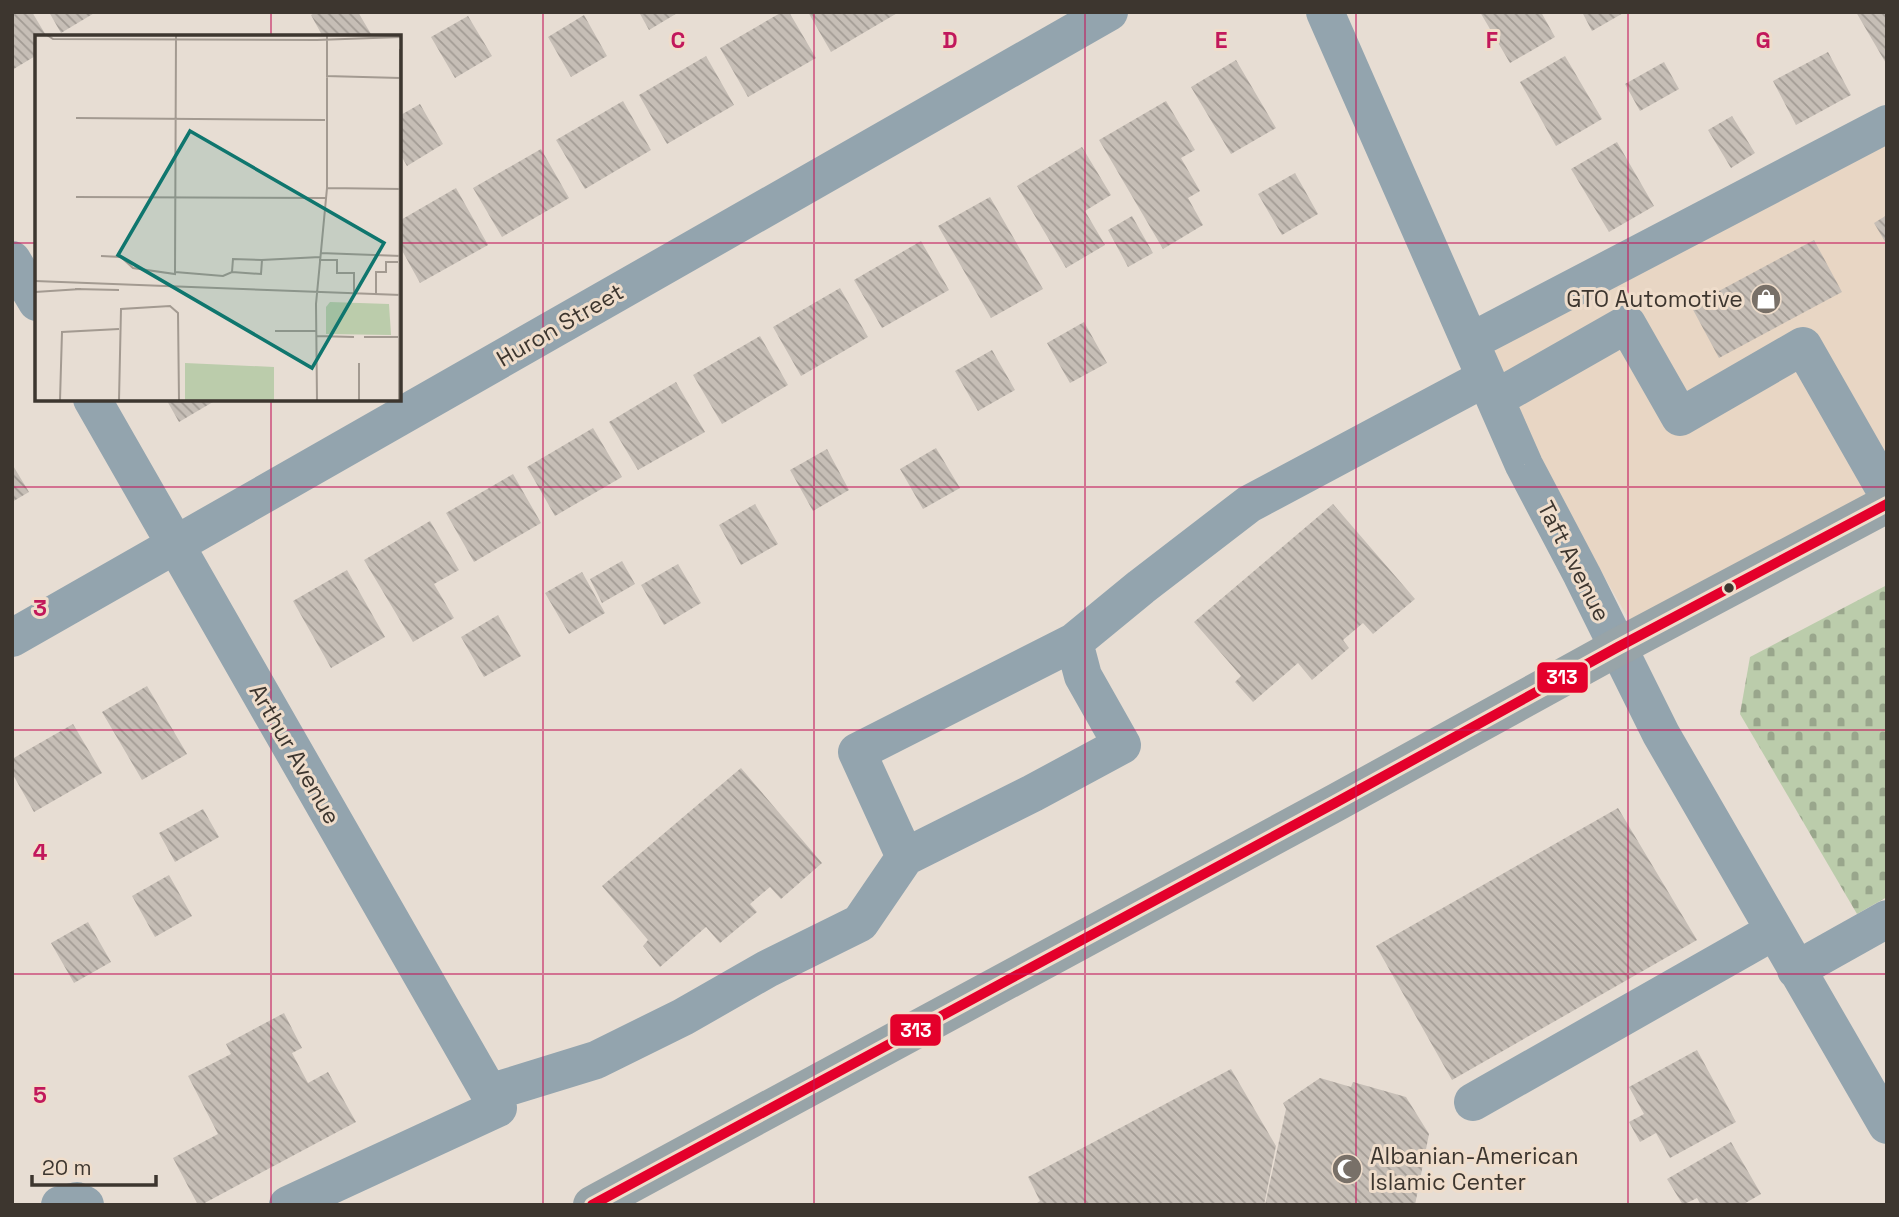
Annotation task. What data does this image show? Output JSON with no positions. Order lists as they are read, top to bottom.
{
  "streets": {
    "street": ["Huron Street", "Taft Avenue", "Arthur Avenue"]
  },
  "crossings": [
    ["Huron Street", "Arthur Avenue"]
  ],
  "places": {
    "shop": ["GTO Automotive"],
    "mosque": ["Albanian-American Islamic Center"]
  },
  "lines": ["transit line 313"],
  "scale_bar": "20 m",
  "grid": {
    "columns": [
      "C",
      "D",
      "E",
      "F",
      "G"
    ],
    "rows": ["3", "4", "5"]
  }
}
